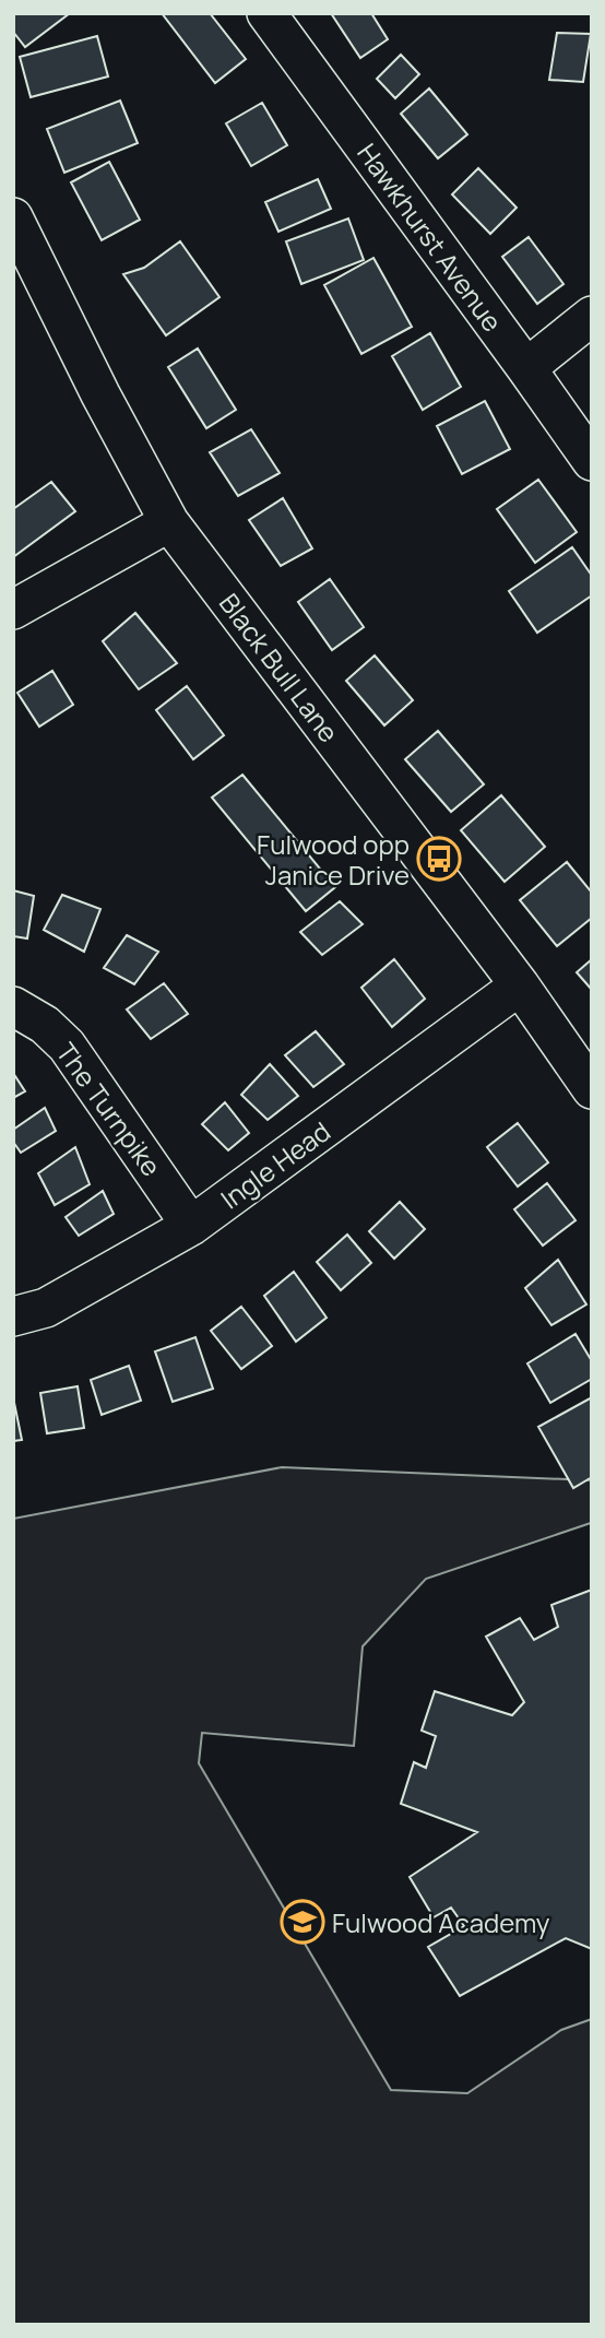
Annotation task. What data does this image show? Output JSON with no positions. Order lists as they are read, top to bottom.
{
  "streets": {
    "street": [
      "Hawkhurst Avenue",
      "Black Bull Lane",
      "The Turnpike",
      "Ingle Head"
    ]
  },
  "crossings": [
    ["Black Bull Lane", "Ingle Head"],
    ["The Turnpike", "Ingle Head"]
  ],
  "places": {
    "bus stop": ["Fulwood opp Janice Drive"],
    "school or university": ["Fulwood Academy"]
  }
}
